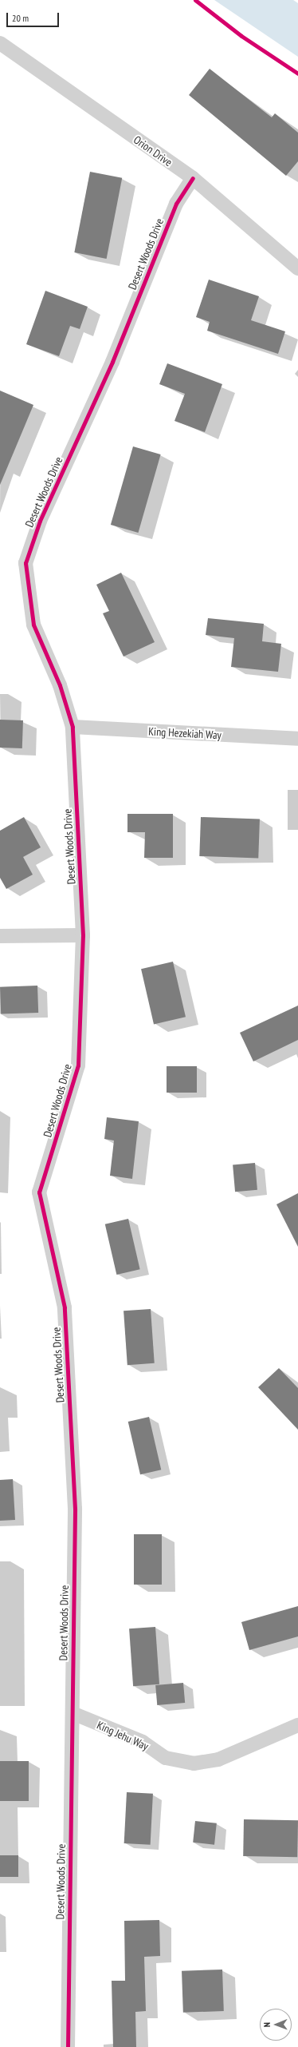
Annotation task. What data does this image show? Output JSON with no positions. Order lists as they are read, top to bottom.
{
  "streets": {
    "street": [
      "Orion Drive",
      "Desert Woods Drive",
      "King Hezekiah Way",
      "King Jehu Way"
    ]
  },
  "crossings": [
    ["Orion Drive", "Desert Woods Drive"],
    ["Desert Woods Drive", "King Hezekiah Way"],
    ["Desert Woods Drive", "King Jehu Way"]
  ],
  "scale_bar": "20 m",
  "north": "left"
}
